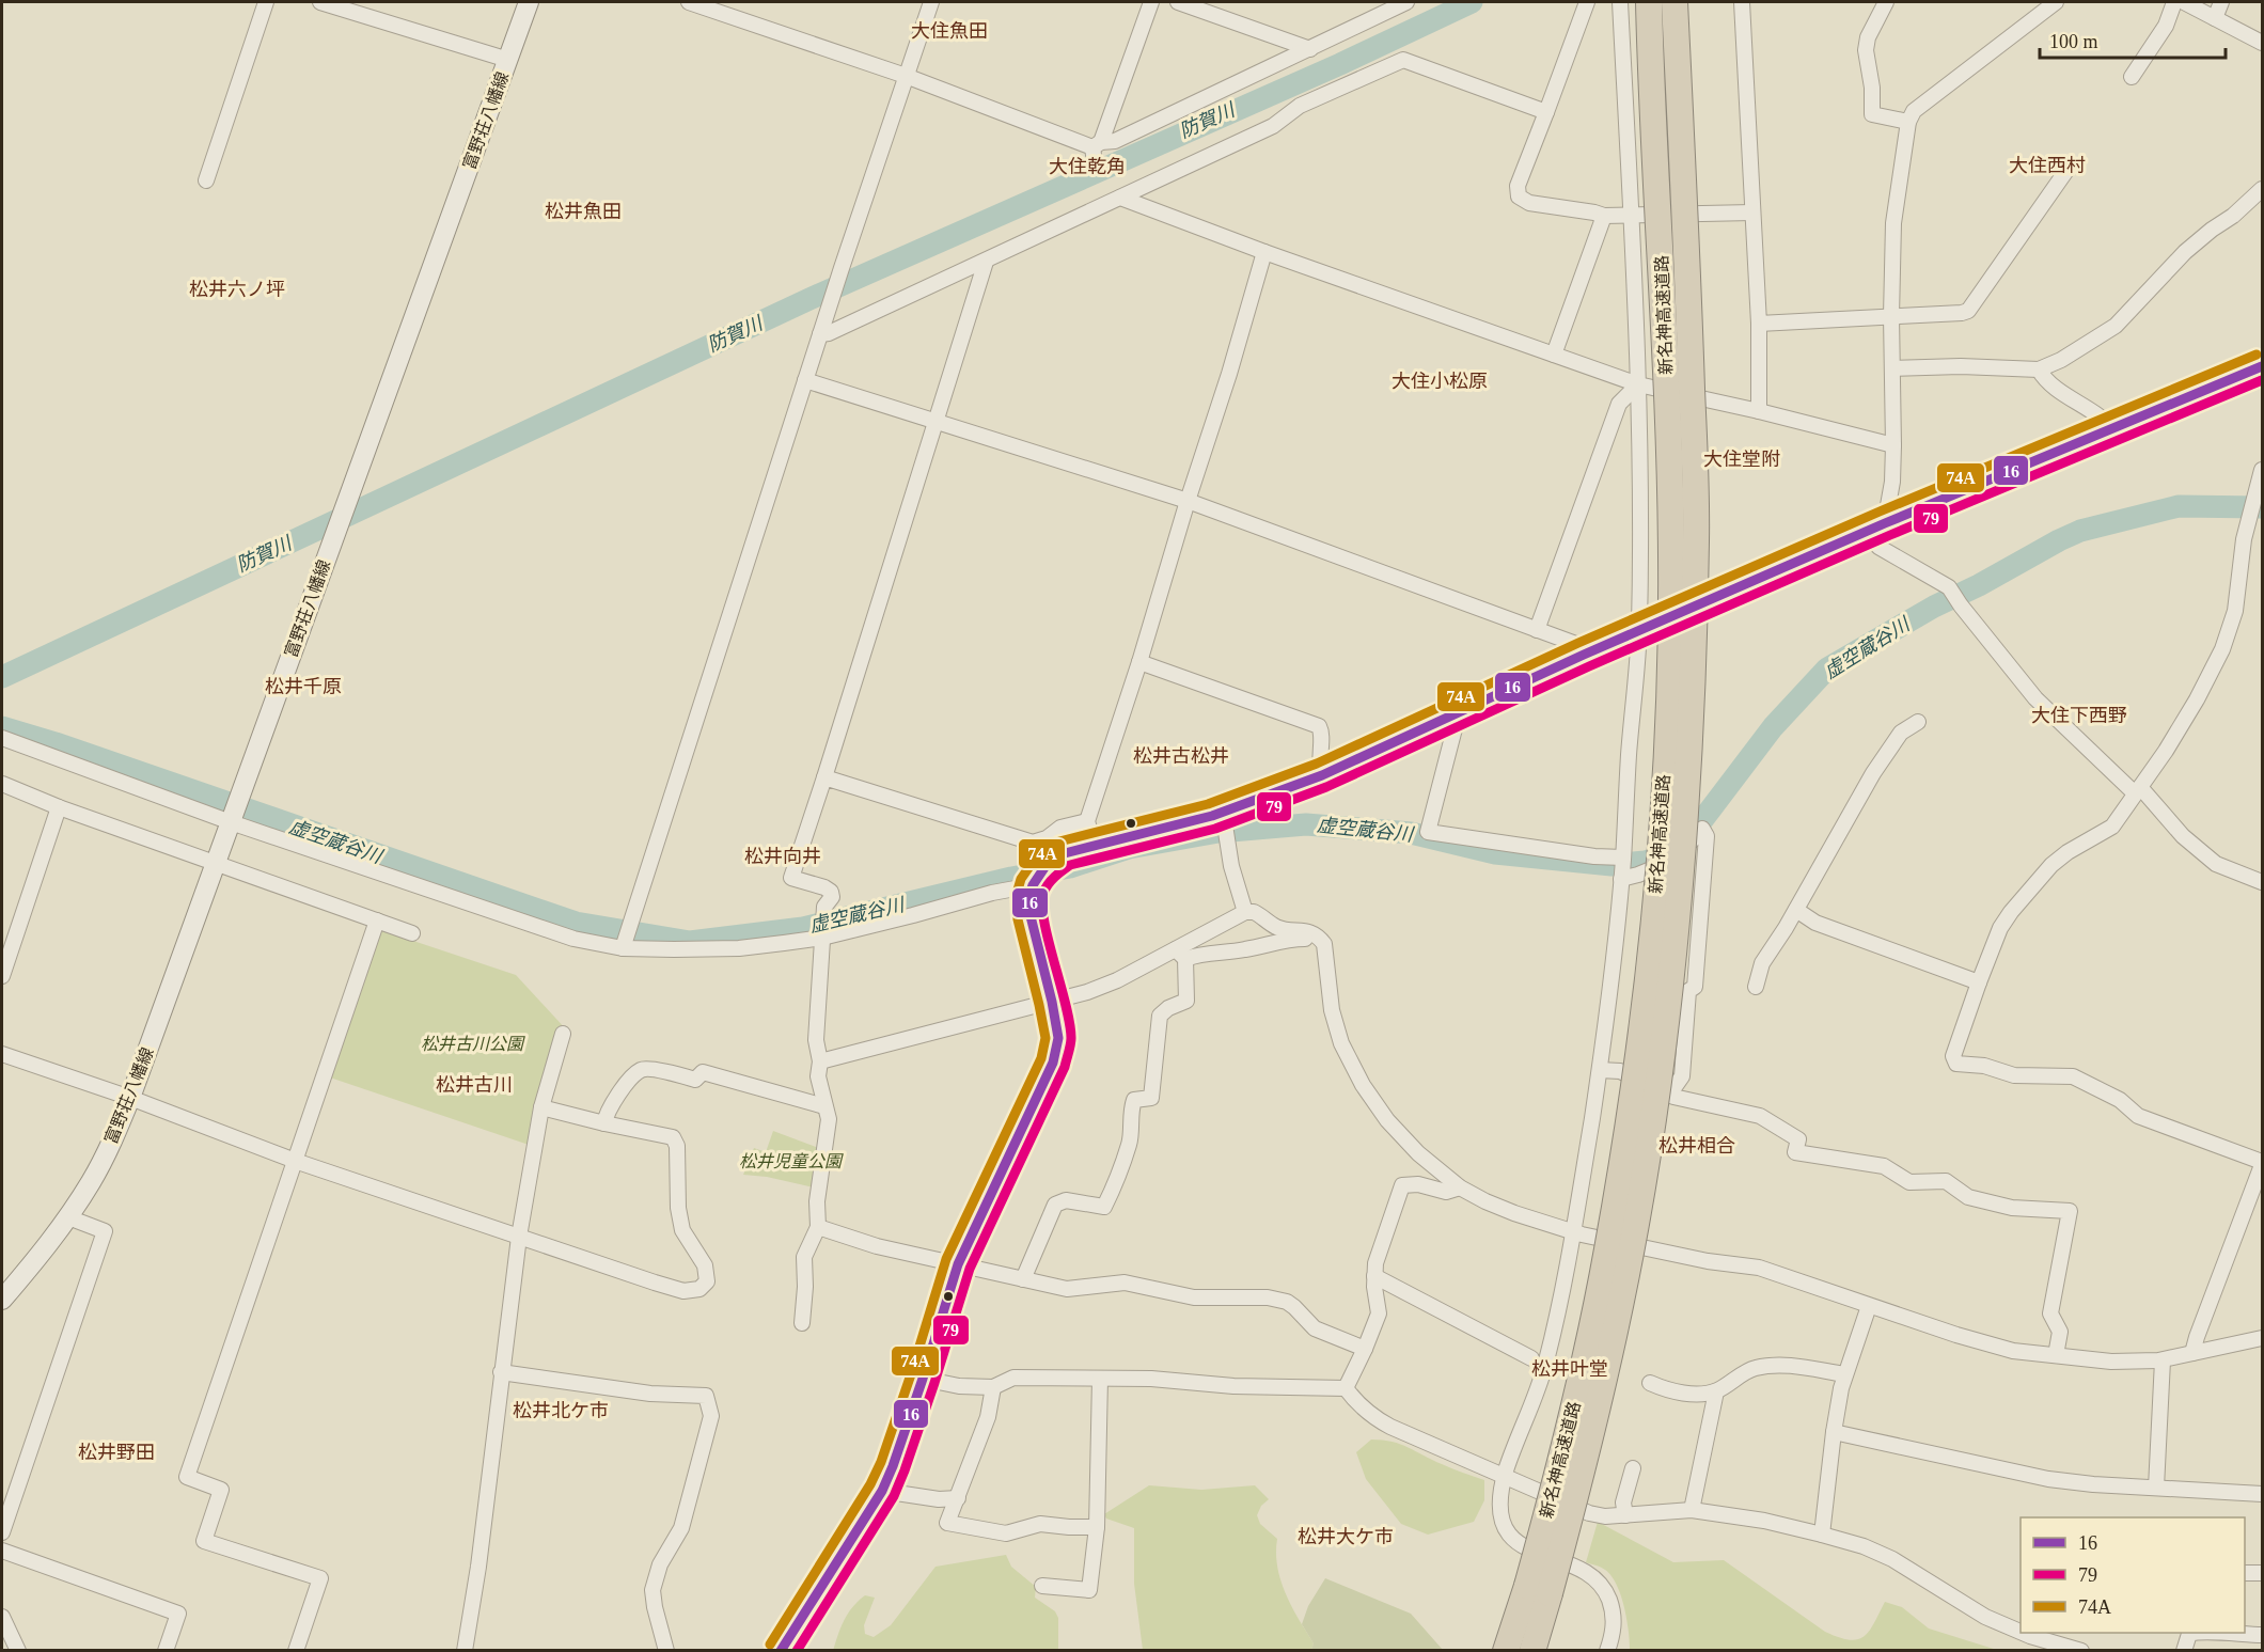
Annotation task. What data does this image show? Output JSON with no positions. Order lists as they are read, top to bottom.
{
  "streets": {
    "highway": ["新名神高速道路"],
    "street": ["富野荘八幡線"]
  },
  "districts": [
    "大住魚田",
    "大住西村",
    "大住乾角",
    "松井魚田",
    "松井六ノ坪",
    "大住小松原",
    "大住堂附",
    "松井千原",
    "大住下西野",
    "松井古松井",
    "松井向井",
    "松井古川",
    "松井相合",
    "松井叶堂",
    "松井北ケ市",
    "松井野田",
    "松井大ケ市"
  ],
  "water": ["防賀川", "虚空蔵谷川"],
  "parks": ["松井古川公園", "松井児童公園"],
  "lines": ["transit line 74A", "transit line 16", "transit line 79"],
  "legend": ["16", "79", "74A"],
  "scale_bar": "100 m"
}
